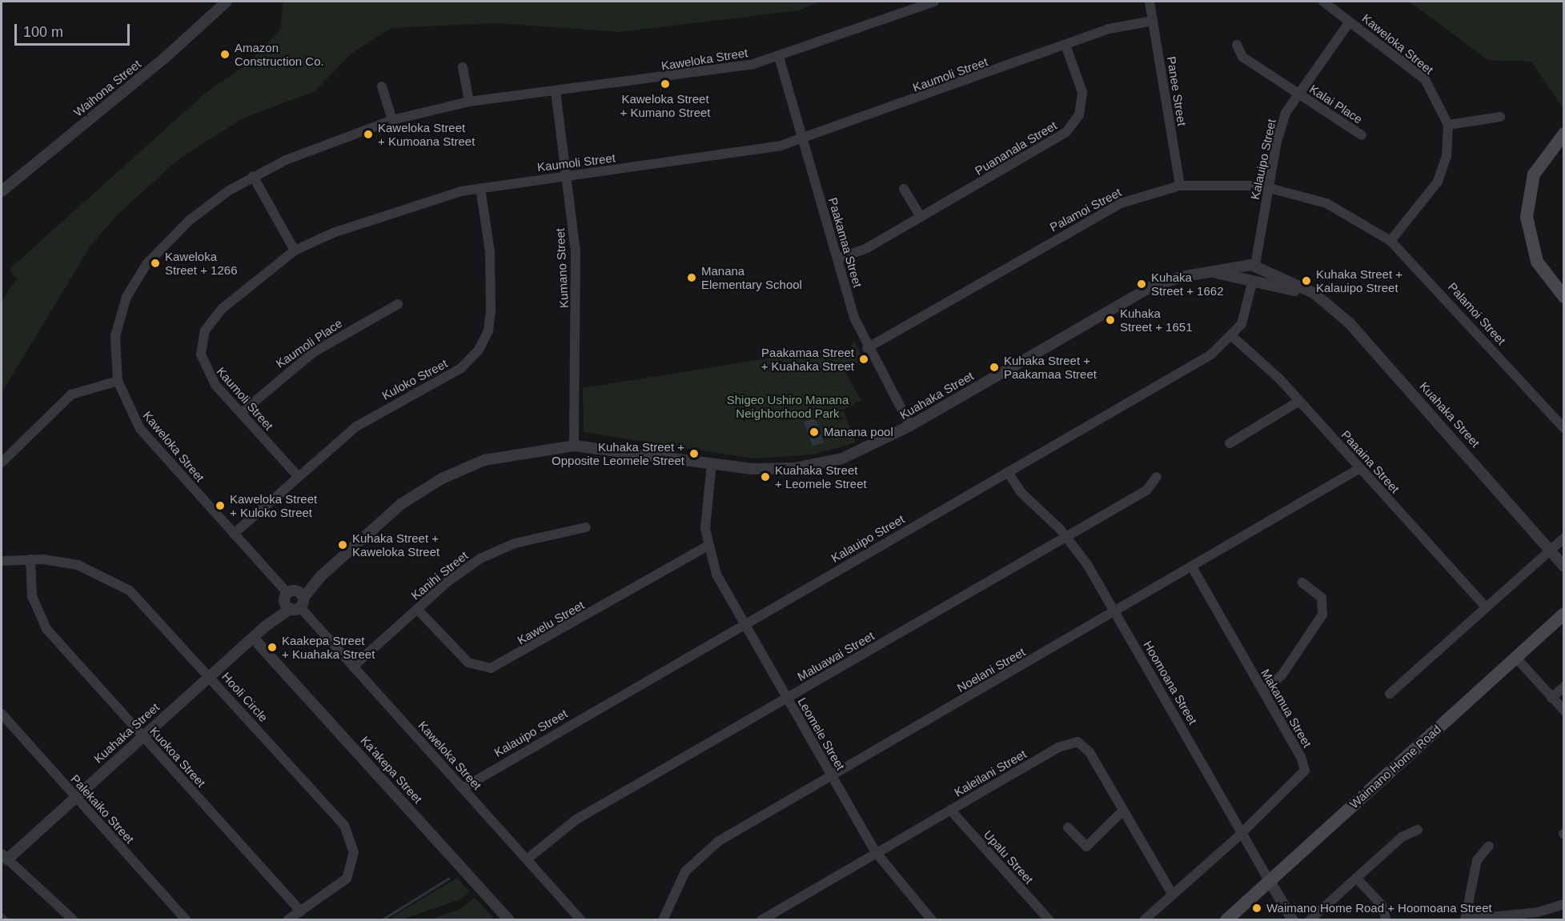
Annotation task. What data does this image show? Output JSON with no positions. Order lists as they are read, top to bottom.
{
  "streets": {
    "main road": ["Waimano Home Road"],
    "street": [
      "Kaweloka Street",
      "Kaumoli Street",
      "Waihona Street",
      "Panee Street",
      "Kalai Place",
      "Puananala Street",
      "Kalauipo Street",
      "Palamoi Street",
      "Paakamaa Street",
      "Kumano Street",
      "Kaumoli Place",
      "Kuloko Street",
      "Kuahaka Street",
      "Paaaina Street",
      "Kanihi Street",
      "Kawelu Street",
      "Maluawai Street",
      "Noelani Street",
      "Hoomoana Street",
      "Hooli Circle",
      "Makamua Street",
      "Leomele Street",
      "Kuokoa Street",
      "Ka'akepa Street",
      "Kaleilani Street",
      "Palekaiko Street",
      "Upalu Street"
    ]
  },
  "crossings": [
    ["Kaweloka Street", "Kalauipo Street"],
    ["Kaweloka Street", "Palamoi Street"],
    ["Kaweloka Street", "Paakamaa Street"],
    ["Kaweloka Street", "Kumano Street"],
    ["Kaweloka Street", "Kuloko Street"],
    ["Kaweloka Street", "Kuahaka Street"],
    ["Kaweloka Street", "Kanihi Street"],
    ["Kaweloka Street", "Maluawai Street"],
    ["Kaumoli Street", "Panee Street"],
    ["Kaumoli Street", "Puananala Street"],
    ["Kaumoli Street", "Paakamaa Street"],
    ["Kaumoli Street", "Kumano Street"],
    ["Kaumoli Street", "Kaumoli Place"],
    ["Kaumoli Street", "Kuloko Street"],
    ["Panee Street", "Palamoi Street"],
    ["Kalai Place", "Kalauipo Street"],
    ["Puananala Street", "Paakamaa Street"],
    ["Kalauipo Street", "Palamoi Street"],
    ["Kalauipo Street", "Kuahaka Street"],
    ["Kalauipo Street", "Paaaina Street"],
    ["Kalauipo Street", "Hoomoana Street"],
    ["Kalauipo Street", "Leomele Street"],
    ["Palamoi Street", "Paakamaa Street"],
    ["Paakamaa Street", "Kuahaka Street"],
    ["Kumano Street", "Kuahaka Street"],
    ["Kuahaka Street", "Hooli Circle"],
    ["Kuahaka Street", "Leomele Street"],
    ["Kuahaka Street", "Kuokoa Street"],
    ["Kuahaka Street", "Ka'akepa Street"],
    ["Kuahaka Street", "Palekaiko Street"],
    ["Paaaina Street", "Noelani Street"],
    ["Kanihi Street", "Kawelu Street"],
    ["Kawelu Street", "Leomele Street"],
    ["Maluawai Street", "Hoomoana Street"],
    ["Maluawai Street", "Leomele Street"],
    ["Noelani Street", "Hoomoana Street"],
    ["Noelani Street", "Makamua Street"],
    ["Noelani Street", "Leomele Street"],
    ["Hoomoana Street", "Makamua Street"],
    ["Hoomoana Street", "Waimano Home Road"],
    ["Hooli Circle", "Kuokoa Street"],
    ["Makamua Street", "Kaleilani Street"],
    ["Leomele Street", "Kaleilani Street"],
    ["Kaleilani Street", "Upalu Street"]
  ],
  "parks": ["Shigeo Ushiro Manana Neighborhood Park"],
  "places": [
    "Amazon Construction Co.",
    "Kaweloka Street + Kumano Street",
    "Kaweloka Street + Kumoana Street",
    "Kaweloka Street + 1266",
    "Manana Elementary School",
    "Kuhaka Street + Kalauipo Street",
    "Kuhaka Street + 1662",
    "Kuhaka Street + 1651",
    "Paakamaa Street + Kuahaka Street",
    "Kuhaka Street + Paakamaa Street",
    "Manana pool",
    "Kuhaka Street + Opposite Leomele Street",
    "Kuahaka Street + Leomele Street",
    "Kaweloka Street + Kuloko Street",
    "Kuhaka Street + Kaweloka Street",
    "Kaakepa Street + Kuahaka Street",
    "Waimano Home Road + Hoomoana Street"
  ],
  "scale_bar": "100 m"
}
